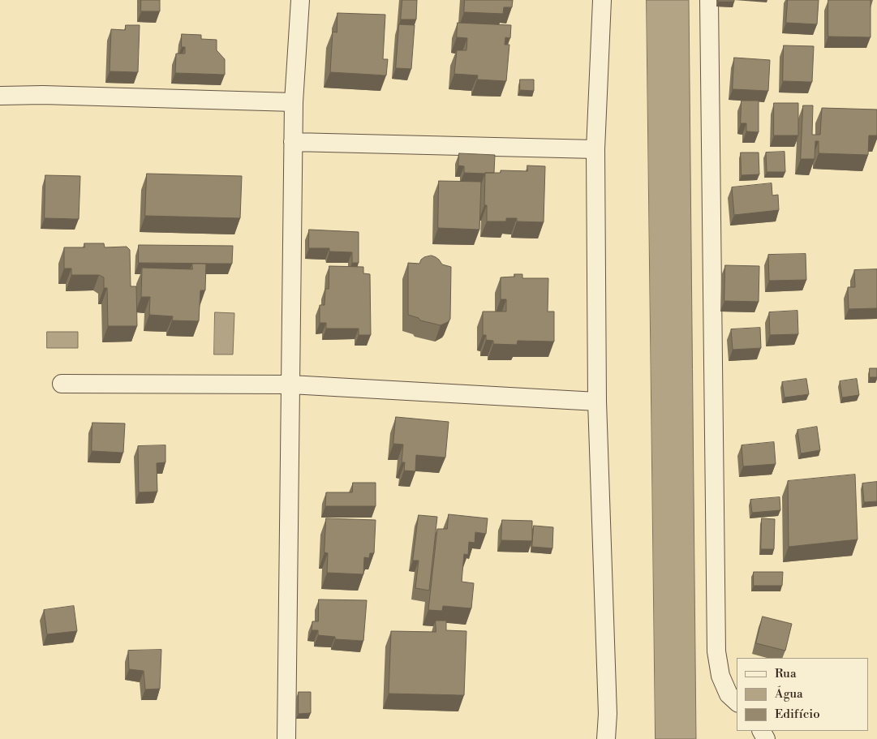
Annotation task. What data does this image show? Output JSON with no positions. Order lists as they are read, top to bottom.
{
  "legend": ["Rua", "Água", "Edifício"]
}
